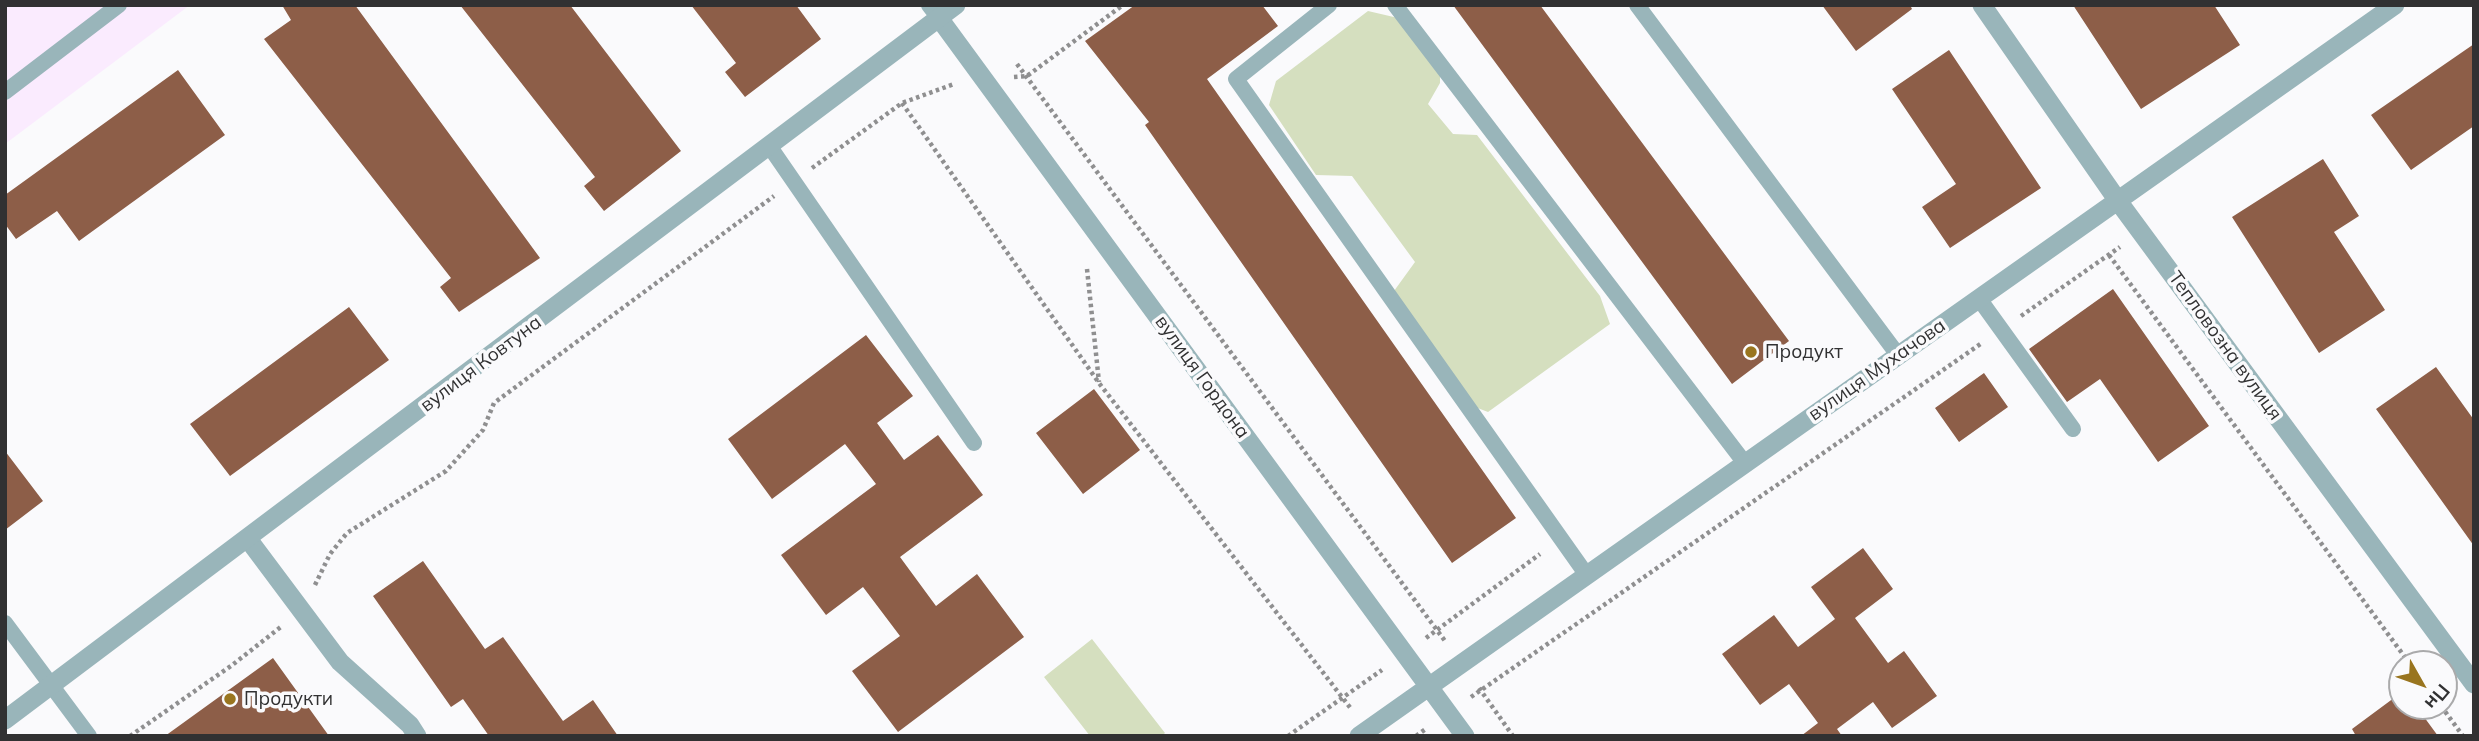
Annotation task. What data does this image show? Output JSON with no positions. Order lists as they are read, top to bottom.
{
  "streets": {
    "street": [
      "Тепловозна вулиця",
      "вулиця Ковтуна",
      "вулиця Мухачова",
      "вулиця Гордона"
    ]
  },
  "crossings": [
    ["Тепловозна вулиця", "вулиця Мухачова"],
    ["вулиця Ковтуна", "вулиця Гордона"],
    ["вулиця Мухачова", "вулиця Гордона"]
  ],
  "places": ["Продукт", "Продукти"],
  "north": "bottom right"
}
